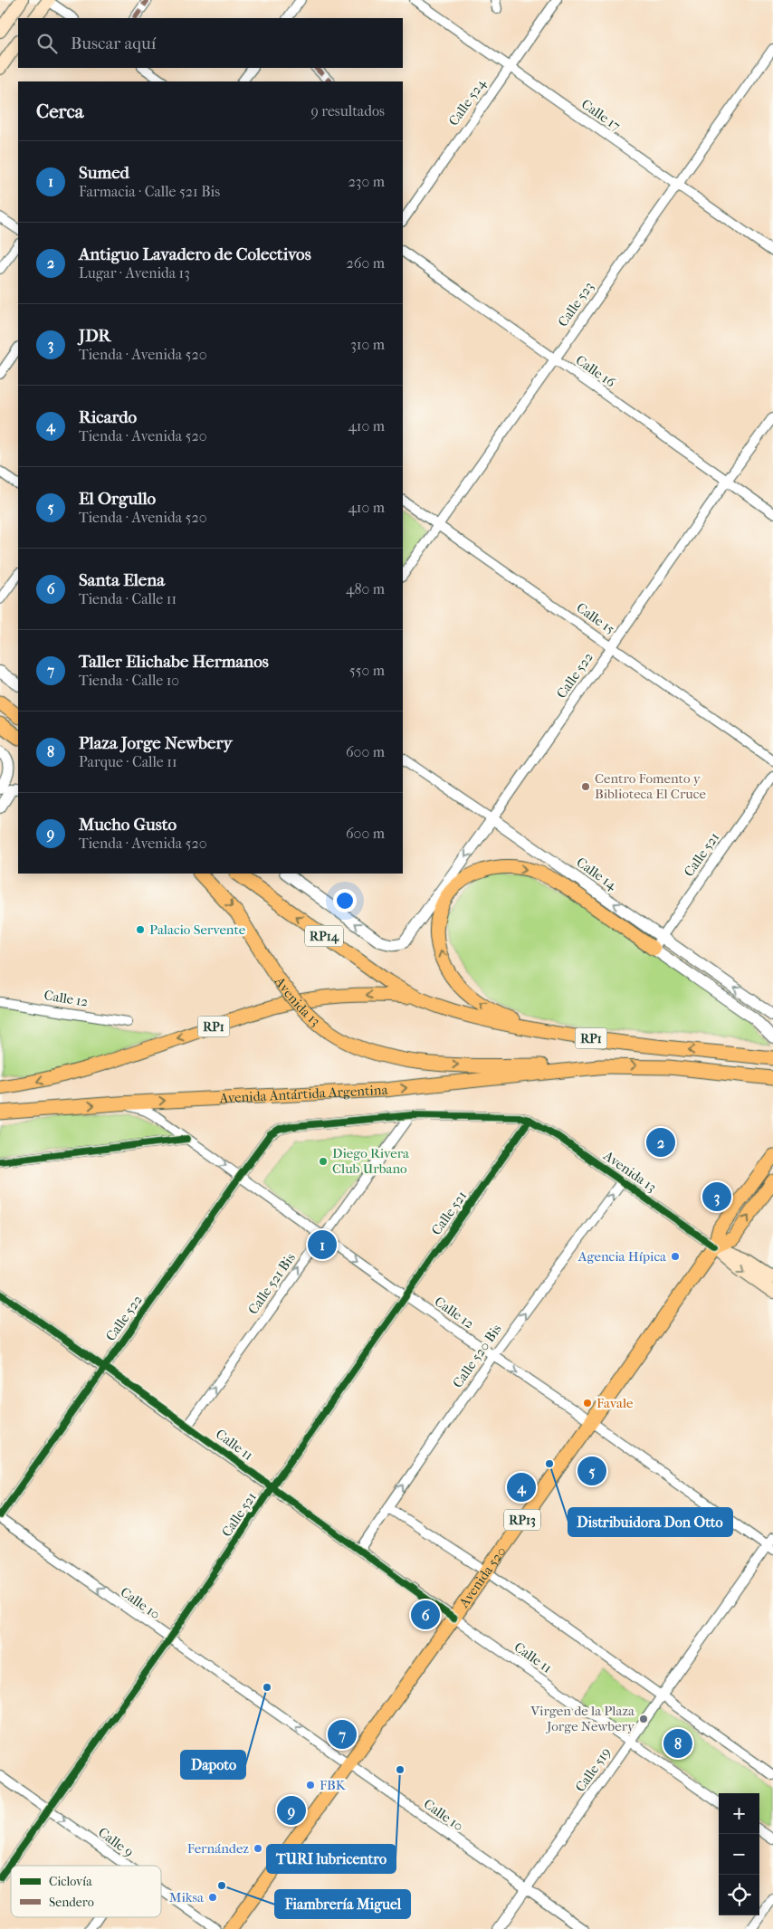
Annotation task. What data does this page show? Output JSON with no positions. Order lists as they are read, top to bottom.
{
  "streets": {
    "main road": [
      "RP14",
      "Avenida 13",
      "RP1",
      "Avenida Antártida Argentina",
      "RP13",
      "Avenida 520"
    ],
    "street": [
      "Calle 524",
      "Calle 17",
      "Calle 523",
      "Calle 16",
      "Calle 15",
      "Calle 522",
      "Calle 521",
      "Calle 14",
      "Calle 12",
      "Calle 521 Bis",
      "Calle 520 Bis",
      "Calle 11",
      "Calle 10",
      "Calle 519",
      "Calle 9"
    ]
  },
  "crossings": [
    ["Calle 524", "Calle 17"],
    ["Calle 17", "Calle 523"],
    ["Calle 523", "Calle 16"],
    ["Calle 523", "Calle 15"],
    ["Calle 16", "Calle 522"],
    ["Calle 15", "Calle 522"],
    ["Calle 522", "Calle 14"],
    ["Calle 522", "Calle 12"],
    ["Calle 522", "Avenida Antártida Argentina"],
    ["Calle 522", "Calle 11"],
    ["Calle 521", "Calle 14"],
    ["Calle 521", "Calle 12"],
    ["Calle 521", "Avenida 13"],
    ["Calle 521", "Avenida Antártida Argentina"],
    ["Calle 521", "Calle 11"],
    ["Calle 521", "Calle 10"],
    ["Calle 521", "Calle 9"],
    ["RP14", "RP1"],
    ["Calle 12", "Avenida Antártida Argentina"],
    ["Calle 12", "Calle 521 Bis"],
    ["Calle 12", "Calle 520 Bis"],
    ["Calle 12", "Avenida 520"],
    ["Calle 12", "Calle 519"],
    ["Avenida 13", "Avenida Antártida Argentina"],
    ["Avenida 13", "Calle 520 Bis"],
    ["Avenida 13", "Avenida 520"],
    ["Avenida Antártida Argentina", "Calle 521 Bis"],
    ["Calle 521 Bis", "Calle 11"],
    ["Calle 520 Bis", "Calle 11"],
    ["Calle 11", "Avenida 520"],
    ["Calle 11", "Calle 519"],
    ["Avenida 520", "Calle 10"],
    ["Calle 10", "Calle 519"]
  ],
  "one_way": [
    "Calle 521 Bis",
    "Calle 520 Bis",
    "Calle 10",
    "Calle 9"
  ],
  "places": [
    "Centro Fomento y Biblioteca El Cruce",
    "Palacio Servente",
    "Diego Rivera Club Urbano",
    "Agencia Hípica",
    "Favale",
    "Distribuidora Don Otto",
    "Dapoto",
    "Virgen de la Plaza Jorge Newbery",
    "TURI lubricentro",
    "FBK",
    "Fernández",
    "Fiambrería Miguel",
    "Miksa"
  ],
  "legend": ["Ciclovía", "Sendero"],
  "page": {
    "search": "Buscar aquí",
    "heading": ["Cerca", "9 resultados"],
    "list": [
      {
        "mark": "1",
        "name": "Sumed",
        "note": "Farmacia · Calle 521 Bis",
        "value": "230 m"
      },
      {
        "mark": "2",
        "name": "Antiguo Lavadero de Colectivos",
        "note": "Lugar · Avenida 13",
        "value": "260 m"
      },
      {
        "mark": "3",
        "name": "JDR",
        "note": "Tienda · Avenida 520",
        "value": "310 m"
      },
      {
        "mark": "4",
        "name": "Ricardo",
        "note": "Tienda · Avenida 520",
        "value": "410 m"
      },
      {
        "mark": "5",
        "name": "El Orgullo",
        "note": "Tienda · Avenida 520",
        "value": "410 m"
      },
      {
        "mark": "6",
        "name": "Santa Elena",
        "note": "Tienda · Calle 11",
        "value": "480 m"
      },
      {
        "mark": "7",
        "name": "Taller Elichabe Hermanos",
        "note": "Tienda · Calle 10",
        "value": "550 m"
      },
      {
        "mark": "8",
        "name": "Plaza Jorge Newbery",
        "note": "Parque · Calle 11",
        "value": "600 m"
      },
      {
        "mark": "9",
        "name": "Mucho Gusto",
        "note": "Tienda · Avenida 520",
        "value": "600 m"
      }
    ],
    "pins": [
      "2",
      "3",
      "1",
      "5",
      "4",
      "6",
      "7",
      "8",
      "9"
    ],
    "map_buttons": ["+", "−"]
  }
}
